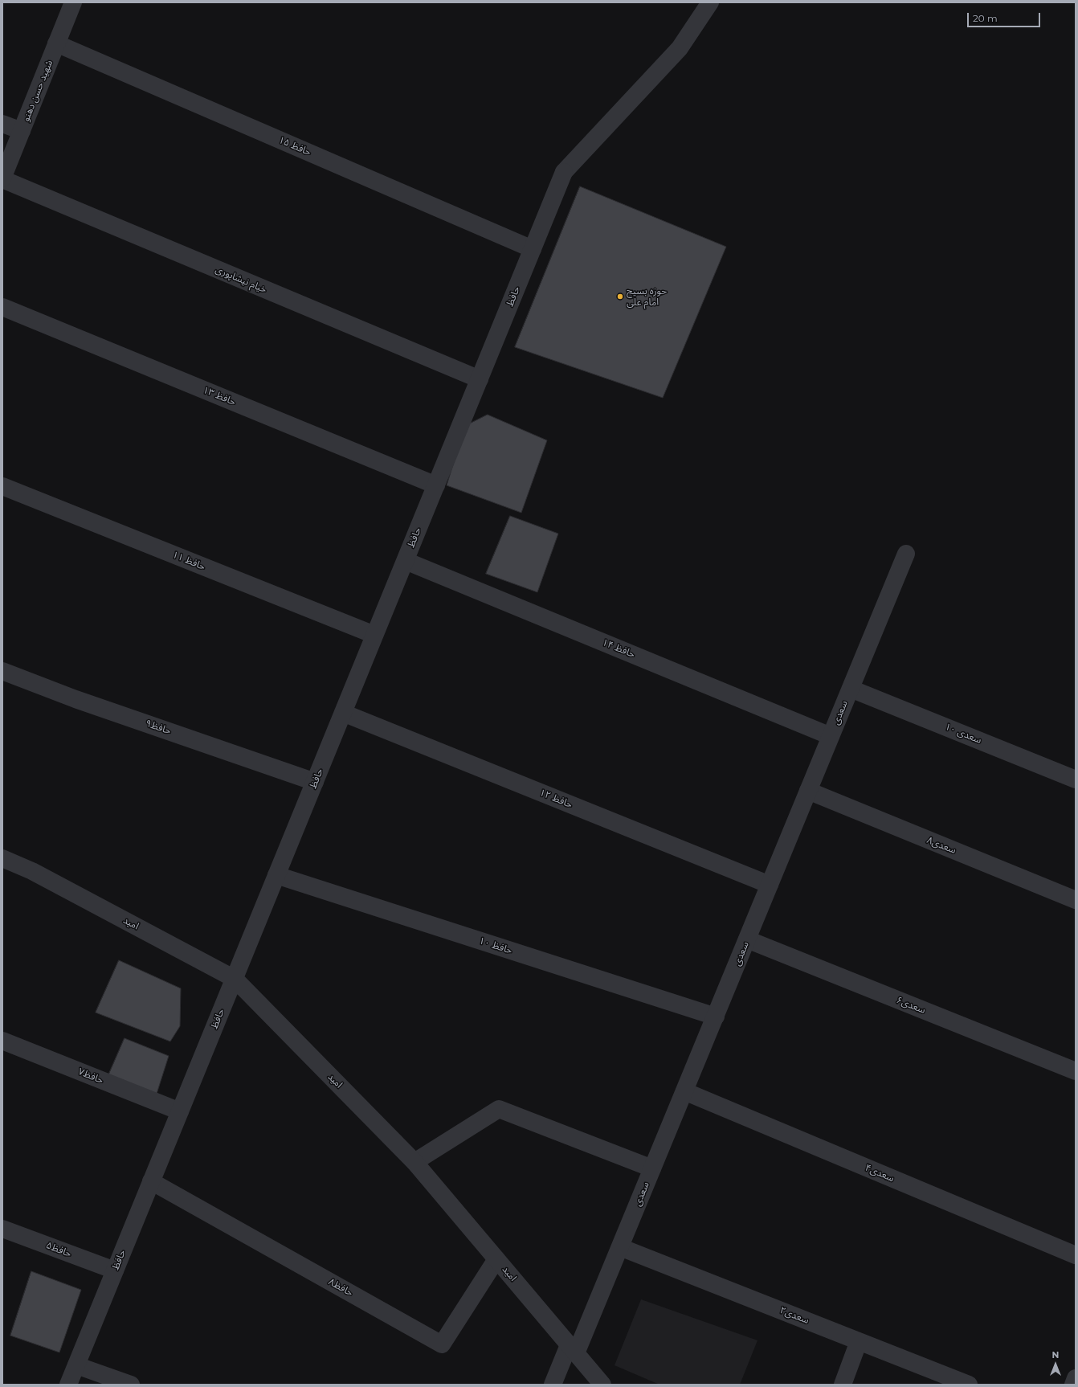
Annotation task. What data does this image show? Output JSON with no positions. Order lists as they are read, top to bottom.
{
  "streets": {
    "street": [
      "شهید حسن دهنو",
      "حافظ ۱۵",
      "خیام نیشاپوری",
      "حافظ",
      "حافظ ۱۳",
      "حافظ ۱۱",
      "حافظ ۱۴",
      "سعدی",
      "حافظ۹",
      "سعدی ۱۰",
      "حافظ ۱۲",
      "سعدی۸",
      "امید",
      "حافظ ۱۰",
      "سعدی۶",
      "حافظ۷",
      "سعدی۴",
      "حافظ۵",
      "حافظ۸",
      "سعدی۲"
    ]
  },
  "crossings": [
    ["شهید حسن دهنو", "حافظ ۱۵"],
    ["شهید حسن دهنو", "خیام نیشاپوری"],
    ["حافظ ۱۵", "حافظ"],
    ["خیام نیشاپوری", "حافظ"],
    ["حافظ", "حافظ ۱۳"],
    ["حافظ", "حافظ ۱۱"],
    ["حافظ", "حافظ ۱۴"],
    ["حافظ", "حافظ۹"],
    ["حافظ", "حافظ ۱۲"],
    ["حافظ", "امید"],
    ["حافظ", "حافظ ۱۰"],
    ["حافظ", "حافظ۷"],
    ["حافظ", "حافظ۵"],
    ["حافظ", "حافظ۸"],
    ["حافظ ۱۴", "سعدی"],
    ["سعدی", "سعدی ۱۰"],
    ["سعدی", "حافظ ۱۲"],
    ["سعدی", "سعدی۸"],
    ["سعدی", "امید"],
    ["سعدی", "حافظ ۱۰"],
    ["سعدی", "سعدی۶"],
    ["سعدی", "سعدی۴"],
    ["سعدی", "سعدی۲"],
    ["امید", "حافظ۸"]
  ],
  "places": ["حوزه بسیج امام علی"],
  "scale_bar": "20 m",
  "north": "top"
}
